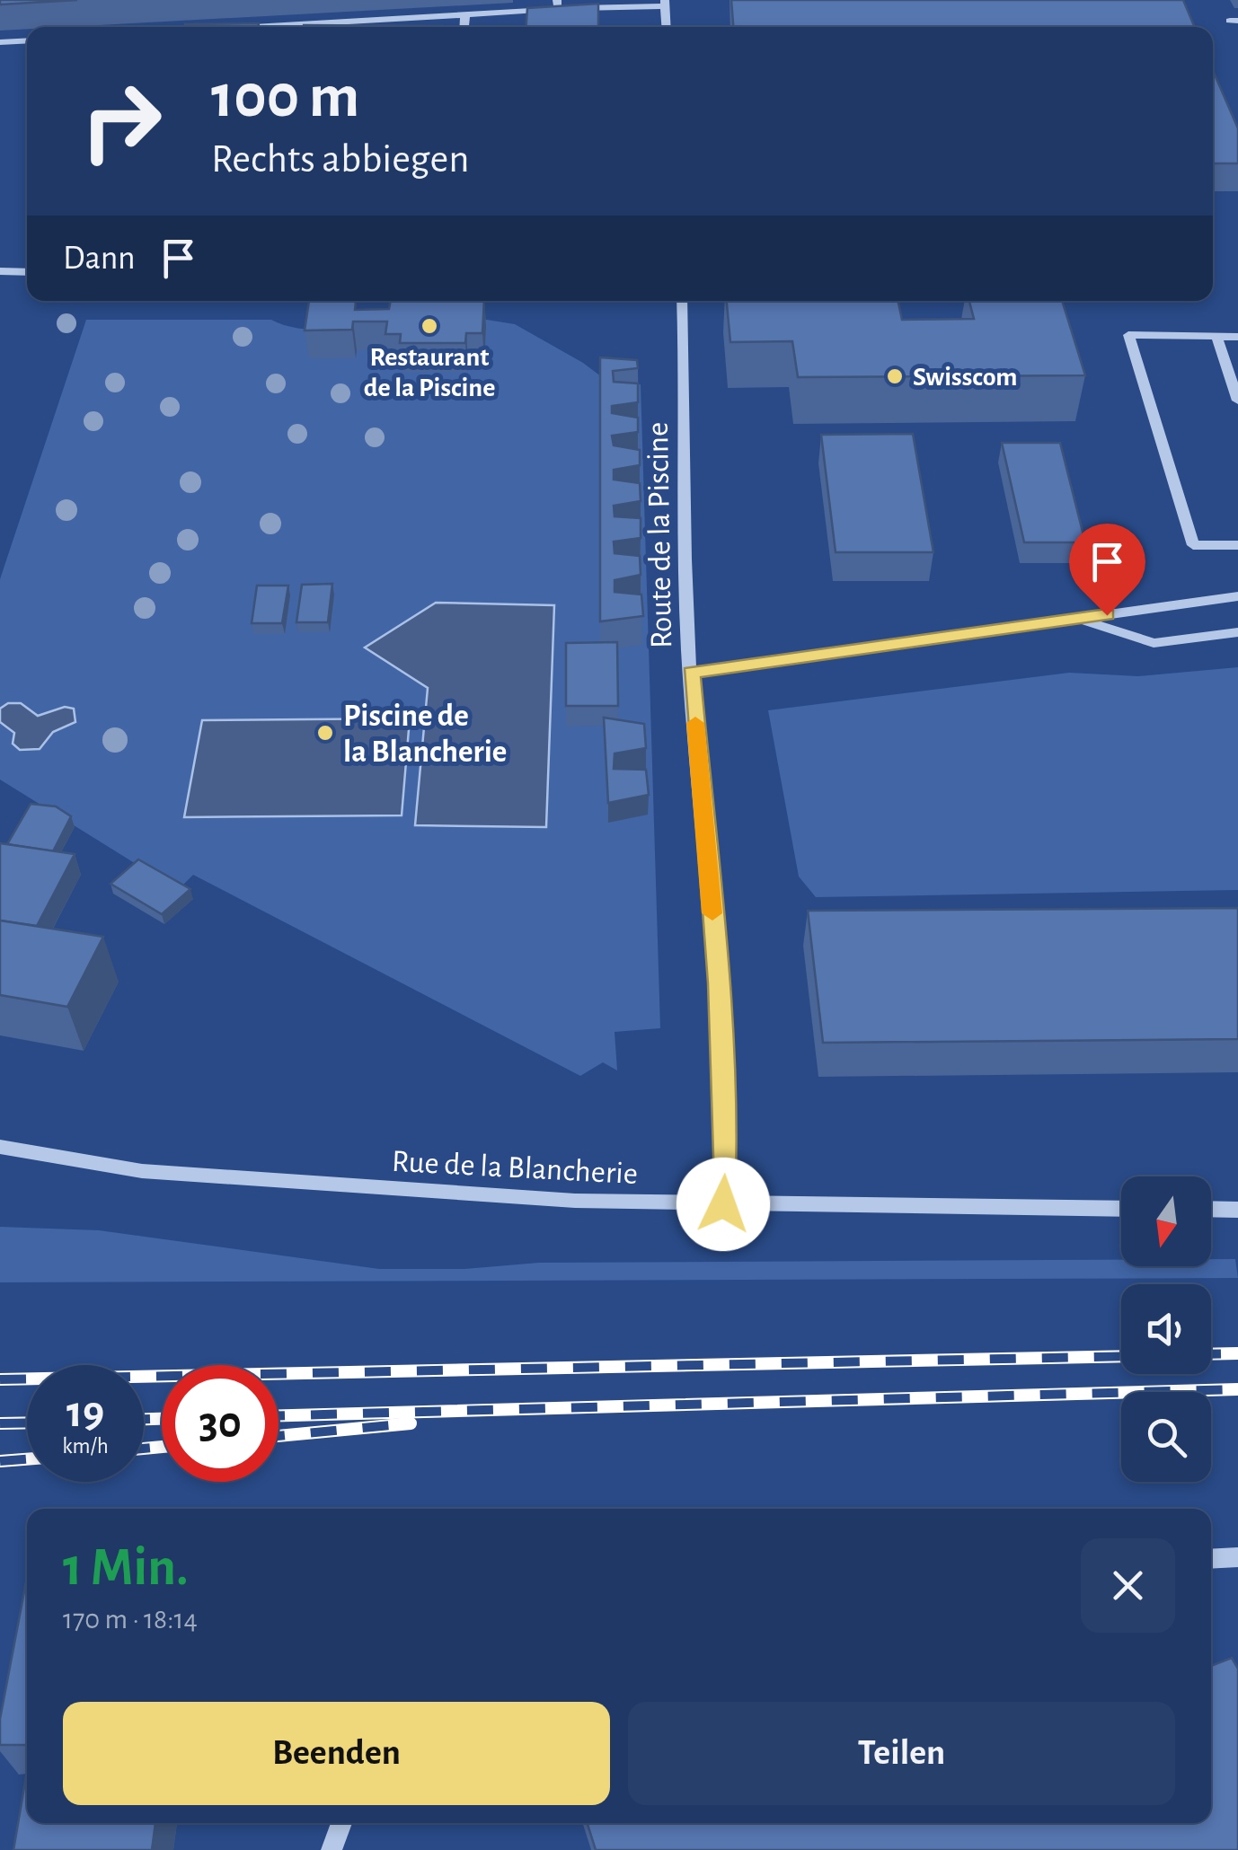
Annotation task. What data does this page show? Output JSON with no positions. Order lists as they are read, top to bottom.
{
  "streets": {
    "street": ["Route de la Piscine", "Rue de la Blancherie"]
  },
  "crossings": [
    ["Route de la Piscine", "Rue de la Blancherie"]
  ],
  "places": ["Restaurant de la Piscine", "Swisscom", "Piscine de la Blancherie"],
  "north": "bottom",
  "page": {
    "turn": ["100 m", "Rechts abbiegen"],
    "then": "Dann",
    "speed": "19 km/h",
    "limit": "30",
    "heading": ["1 Min.", "170 m · 18:14"],
    "buttons": ["Beenden", "Teilen"]
  }
}
